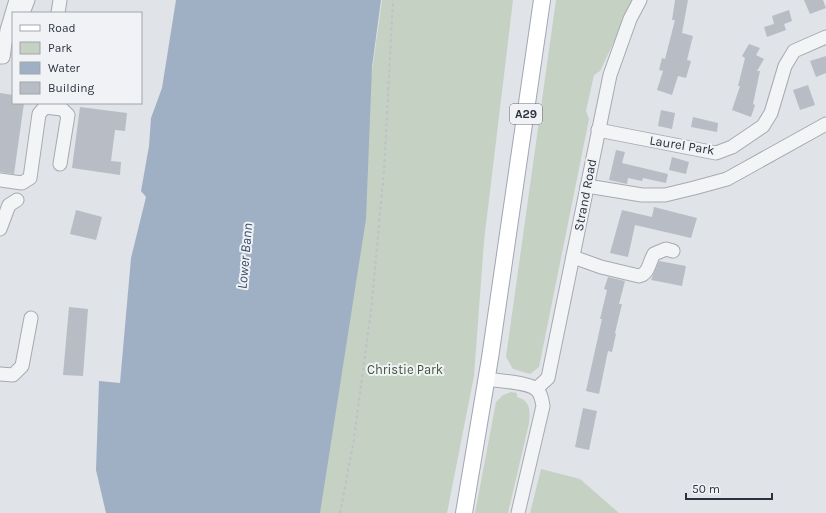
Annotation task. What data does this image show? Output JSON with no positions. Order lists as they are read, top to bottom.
{
  "streets": {
    "main road": ["A29"],
    "street": ["Laurel Park", "Strand Road"]
  },
  "crossings": [
    ["Laurel Park", "Strand Road"]
  ],
  "water": ["Lower Bann"],
  "parks": ["Christie Park"],
  "legend": [
    "Road",
    "Park",
    "Water",
    "Building"
  ],
  "scale_bar": "50 m"
}
